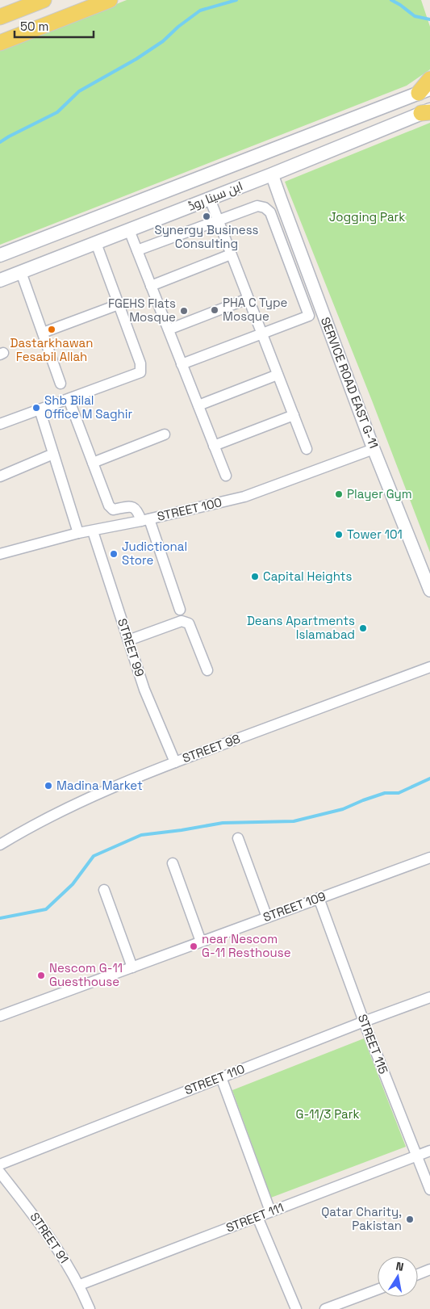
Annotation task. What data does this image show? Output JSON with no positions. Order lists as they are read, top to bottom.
{
  "streets": {
    "main road": ["ابن سینا روڈ"],
    "street": [
      "SERVICE ROAD EAST G-11",
      "STREET 100",
      "STREET 99",
      "STREET 98",
      "STREET 109",
      "STREET 115",
      "STREET 110",
      "STREET 111",
      "STREET 91"
    ]
  },
  "crossings": [
    ["ابن سینا روڈ", "SERVICE ROAD EAST G-11"],
    ["SERVICE ROAD EAST G-11", "STREET 100"],
    ["STREET 100", "STREET 99"],
    ["STREET 99", "STREET 98"],
    ["STREET 109", "STREET 115"],
    ["STREET 115", "STREET 110"],
    ["STREET 115", "STREET 111"],
    ["STREET 111", "STREET 91"]
  ],
  "parks": ["Jogging Park", "G-11/3 Park"],
  "places": [
    "Synergy Business Consulting",
    "PHA C Type Mosque",
    "FGEHS Flats Mosque",
    "Dastarkhawan Fesabil Allah",
    "Shb Bilal Office M Saghir",
    "Player Gym",
    "Tower 101",
    "Judictional Store",
    "Capital Heights",
    "Deans Apartments Islamabad",
    "Madina Market",
    "near Nescom G-11 Resthouse",
    "Nescom G-11 Guesthouse",
    "Qatar Charity, Pakistan"
  ],
  "scale_bar": "50 m",
  "north": "top"
}
